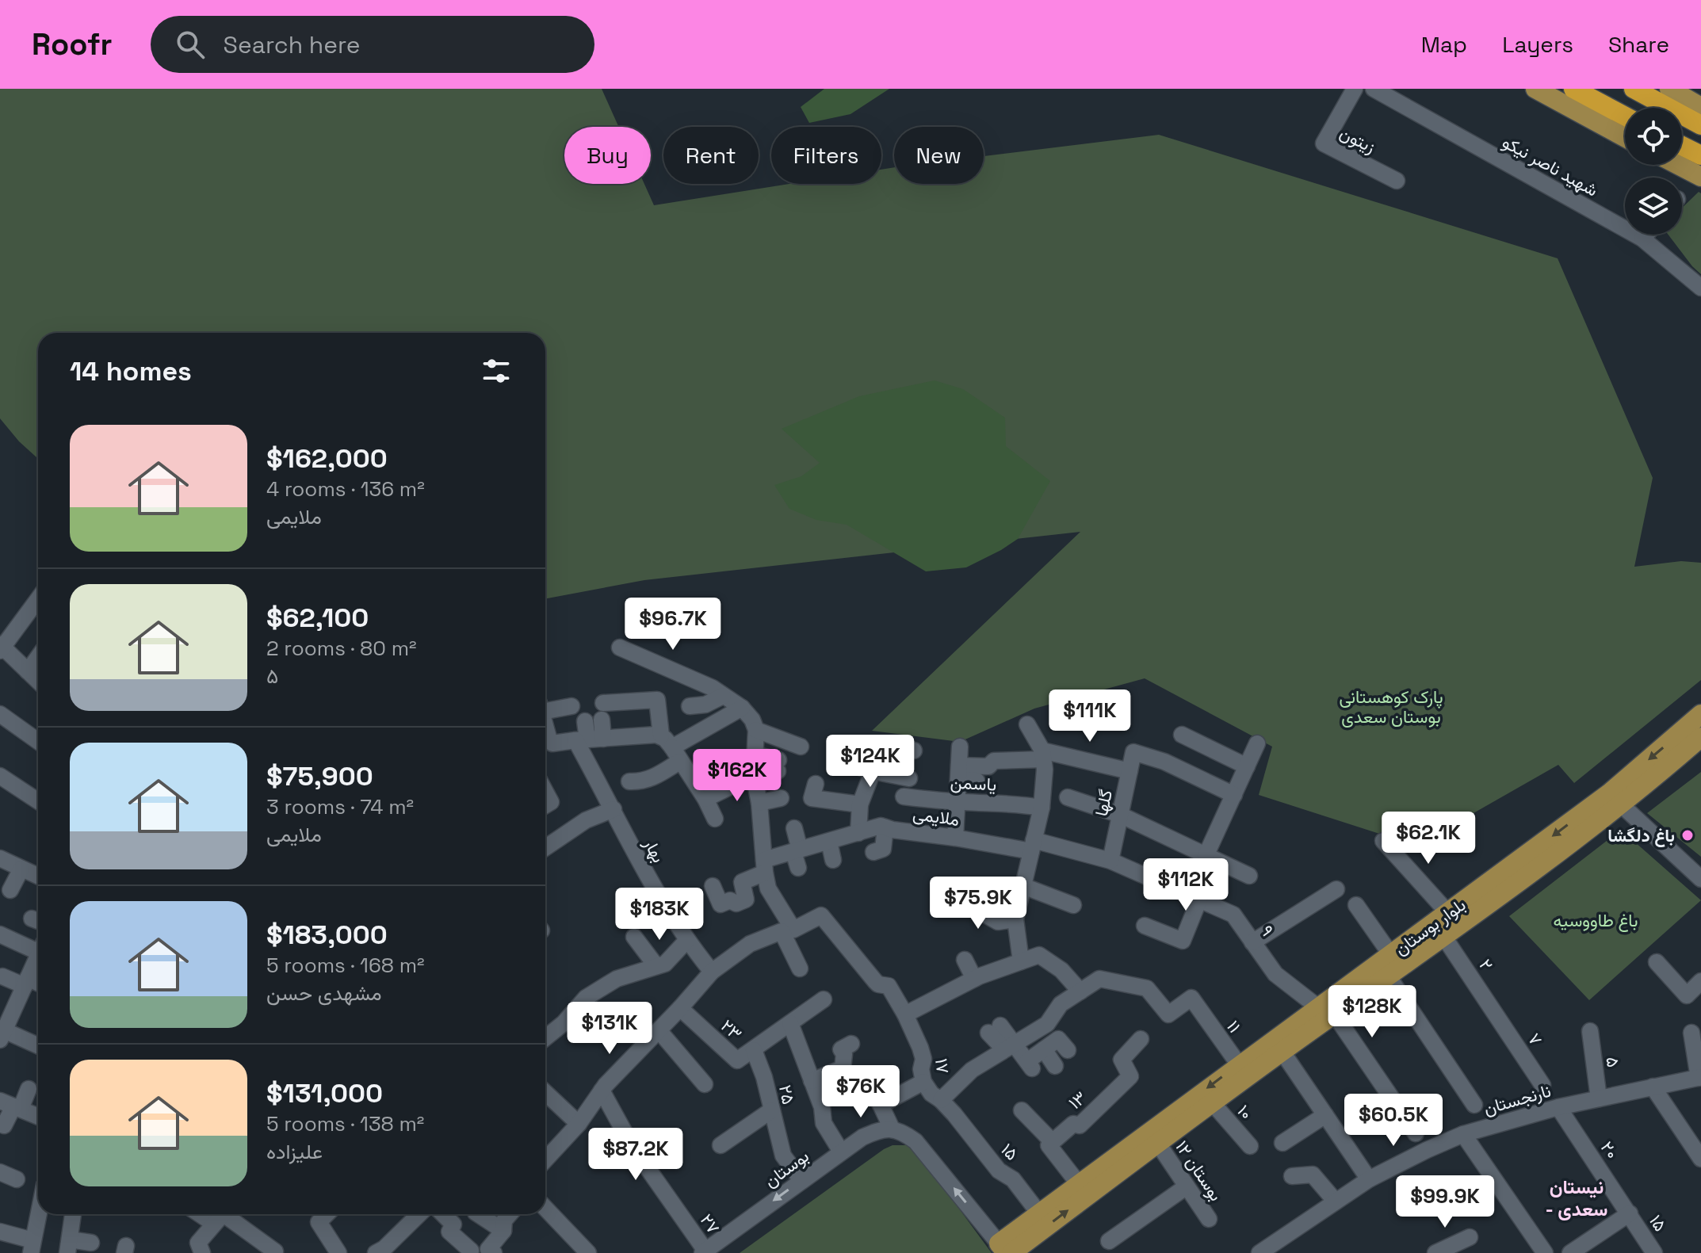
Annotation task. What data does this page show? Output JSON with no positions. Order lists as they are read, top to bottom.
{
  "streets": {
    "main road": ["بلوار بوستان"],
    "street": [
      "زیتون",
      "شهید ناصر نیکو",
      "یاسمن",
      "گلها",
      "ملایمی",
      "بهار",
      "۹",
      "۲",
      "۱۱",
      "۲۳",
      "۷",
      "۵",
      "۱۷",
      "۲۵",
      "نارنجستان",
      "۱۳",
      "۱۰",
      "۲۰",
      "۱۵",
      "بوستان",
      "بوستان ۱۲",
      "۲۷"
    ]
  },
  "crossings": [
    ["گلها", "۹"],
    ["ملایمی", "۹"],
    ["ملایمی", "۱۷"],
    ["بلوار بوستان", "۹"],
    ["بلوار بوستان", "۲"],
    ["بلوار بوستان", "۱۱"],
    ["بلوار بوستان", "۱۰"],
    ["بلوار بوستان", "۱۵"],
    ["بلوار بوستان", "بوستان ۱۲"],
    ["۲", "۷"],
    ["۲۳", "۲۵"],
    ["۵", "نارنجستان"],
    ["۱۷", "۱۵"],
    ["۲۵", "بوستان"],
    ["نارنجستان", "۲۰"],
    ["۲۰", "۱۵"],
    ["بوستان", "۲۷"]
  ],
  "districts": ["نیستان - سعدی"],
  "parks": ["پارک کوهستانی بوستان سعدی", "باغ طاووسیه"],
  "places": ["باغ دلگشا"],
  "page": {
    "header": "Roofr",
    "search": "Search here",
    "nav": ["Map", "Layers", "Share"],
    "chip": [
      "Buy",
      "Rent",
      "Filters",
      "New"
    ],
    "heading": "14 homes",
    "list": [
      {
        "name": "$162,000",
        "note": "4 rooms · 136 m² · ملایمی"
      },
      {
        "name": "$62,100",
        "note": "2 rooms · 80 m² · ۵"
      },
      {
        "name": "$75,900",
        "note": "3 rooms · 74 m² · ملایمی"
      },
      {
        "name": "$183,000",
        "note": "5 rooms · 168 m² · مشهدی حسن"
      },
      {
        "name": "$131,000",
        "note": "5 rooms · 138 m² · علیزاده"
      }
    ],
    "price": [
      "$96.7K",
      "$111K",
      "$124K",
      "$162K",
      "$62.1K",
      "$112K",
      "$75.9K",
      "$183K",
      "$128K",
      "$131K",
      "$76K",
      "$60.5K",
      "$87.2K",
      "$99.9K"
    ]
  }
}
